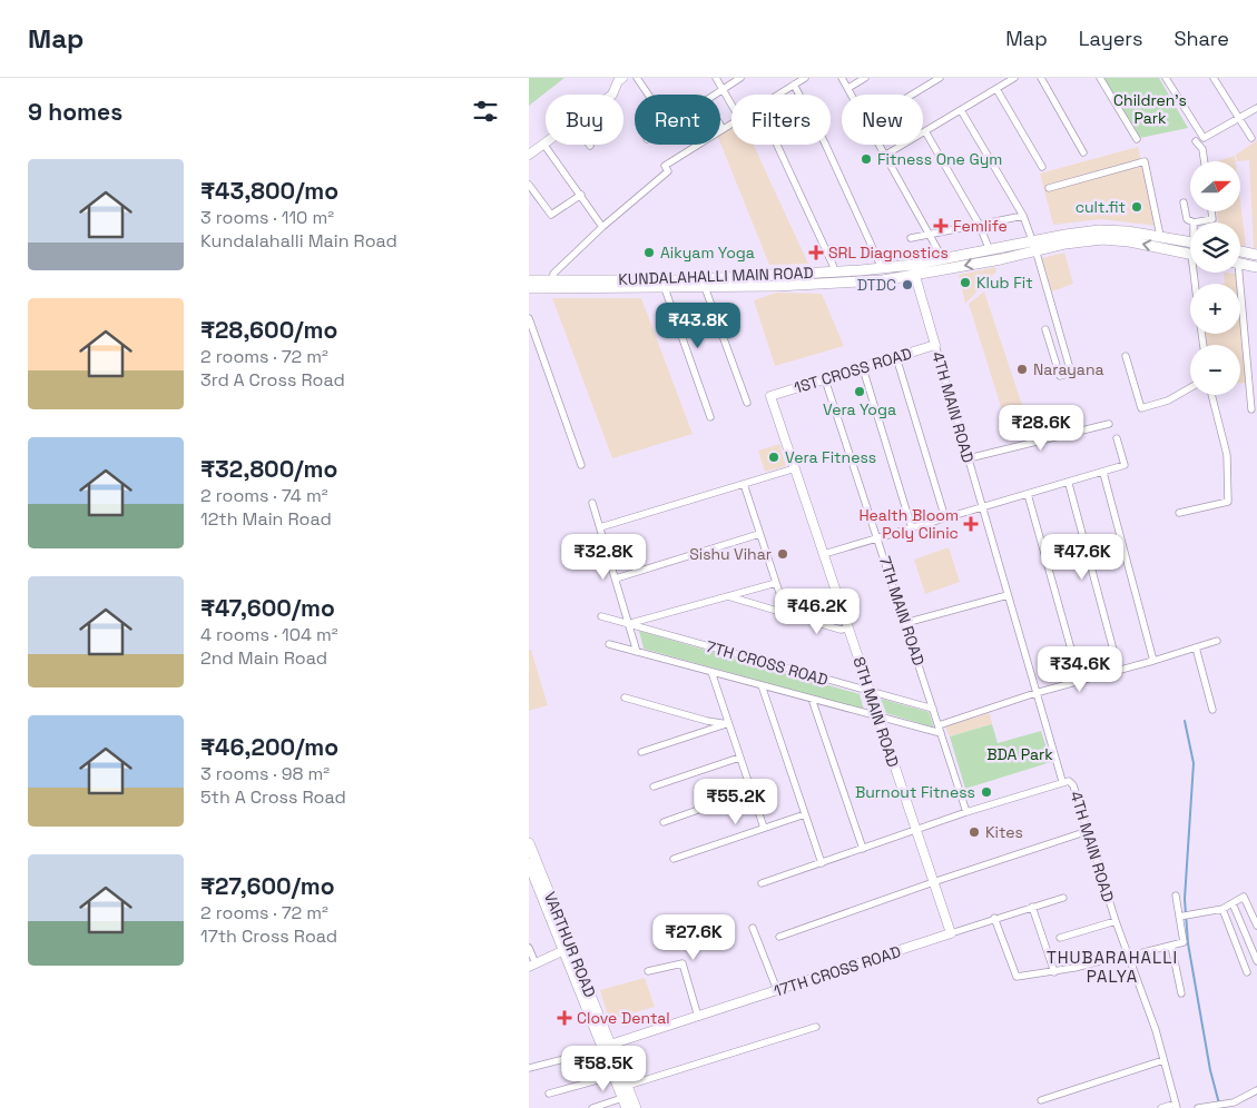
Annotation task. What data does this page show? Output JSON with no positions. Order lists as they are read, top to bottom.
{
  "streets": {
    "main road": ["KUNDALAHALLI MAIN ROAD", "VARTHUR ROAD"],
    "street": [
      "1ST CROSS ROAD",
      "4TH MAIN ROAD",
      "7TH MAIN ROAD",
      "7TH CROSS ROAD",
      "8TH MAIN ROAD",
      "17TH CROSS ROAD"
    ]
  },
  "crossings": [
    ["KUNDALAHALLI MAIN ROAD", "4TH MAIN ROAD"],
    ["1ST CROSS ROAD", "4TH MAIN ROAD"],
    ["1ST CROSS ROAD", "7TH MAIN ROAD"],
    ["1ST CROSS ROAD", "8TH MAIN ROAD"],
    ["7TH MAIN ROAD", "7TH CROSS ROAD"],
    ["7TH CROSS ROAD", "8TH MAIN ROAD"],
    ["8TH MAIN ROAD", "17TH CROSS ROAD"],
    ["VARTHUR ROAD", "17TH CROSS ROAD"]
  ],
  "districts": ["THUBARAHALLI PALYA"],
  "parks": ["Children's Park", "BDA Park"],
  "places": {
    "other": [
      "Fitness One Gym",
      "cult.fit",
      "Aikyam Yoga",
      "Klub Fit",
      "DTDC",
      "Narayana",
      "Vera Yoga",
      "Vera Fitness",
      "Sishu Vihar",
      "Burnout Fitness",
      "Kites"
    ],
    "health": [
      "Femlife",
      "SRL Diagnostics",
      "Health Bloom Poly Clinic",
      "Clove Dental"
    ]
  },
  "north": "right",
  "page": {
    "header": "Map",
    "nav": ["Map", "Layers", "Share"],
    "heading": "9 homes",
    "chip": [
      "Buy",
      "Rent",
      "Filters",
      "New"
    ],
    "list": [
      {
        "name": "₹43,800/mo",
        "note": "3 rooms · 110 m² · Kundalahalli Main Road"
      },
      {
        "name": "₹28,600/mo",
        "note": "2 rooms · 72 m² · 3rd A Cross Road"
      },
      {
        "name": "₹32,800/mo",
        "note": "2 rooms · 74 m² · 12th Main Road"
      },
      {
        "name": "₹47,600/mo",
        "note": "4 rooms · 104 m² · 2nd Main Road"
      },
      {
        "name": "₹46,200/mo",
        "note": "3 rooms · 98 m² · 5th A Cross Road"
      },
      {
        "name": "₹27,600/mo",
        "note": "2 rooms · 72 m² · 17th Cross Road"
      }
    ],
    "map_buttons": ["+", "−"],
    "price": [
      "₹43.8K",
      "₹28.6K",
      "₹32.8K",
      "₹47.6K",
      "₹46.2K",
      "₹34.6K",
      "₹55.2K",
      "₹27.6K",
      "₹58.5K"
    ]
  }
}
